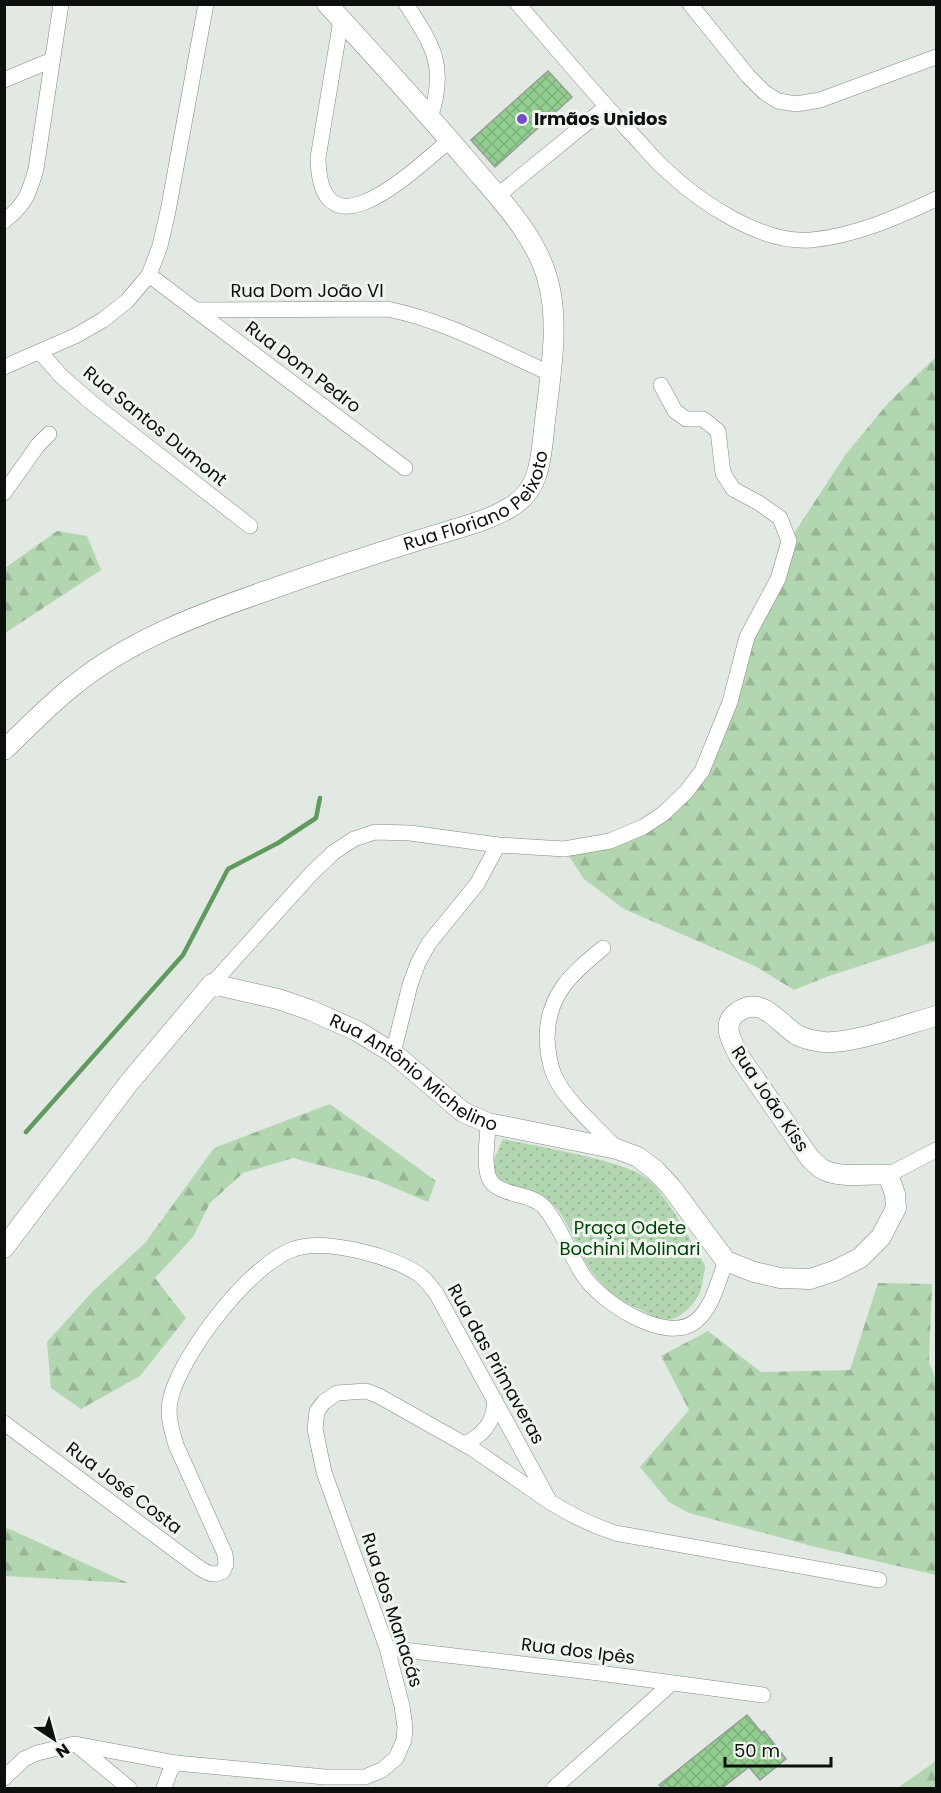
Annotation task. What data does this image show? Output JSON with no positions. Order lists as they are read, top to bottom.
{
  "streets": {
    "street": [
      "Rua Dom João Vl",
      "Rua Dom Pedro",
      "Rua Santos Dumont",
      "Rua Floriano Peixoto",
      "Rua Antônio Michelino",
      "Rua João Kiss",
      "Rua das Primaveras",
      "Rua José Costa",
      "Rua dos Manacás",
      "Rua dos Ipês"
    ]
  },
  "crossings": [
    ["Rua Dom João Vl", "Rua Dom Pedro"],
    ["Rua Dom João Vl", "Rua Floriano Peixoto"],
    ["Rua das Primaveras", "Rua José Costa"],
    ["Rua das Primaveras", "Rua dos Manacás"],
    ["Rua dos Manacás", "Rua dos Ipês"]
  ],
  "parks": ["Praça Odete Bochini Molinari"],
  "places": ["Irmãos Unidos"],
  "scale_bar": "50 m",
  "north": "bottom right"
}
